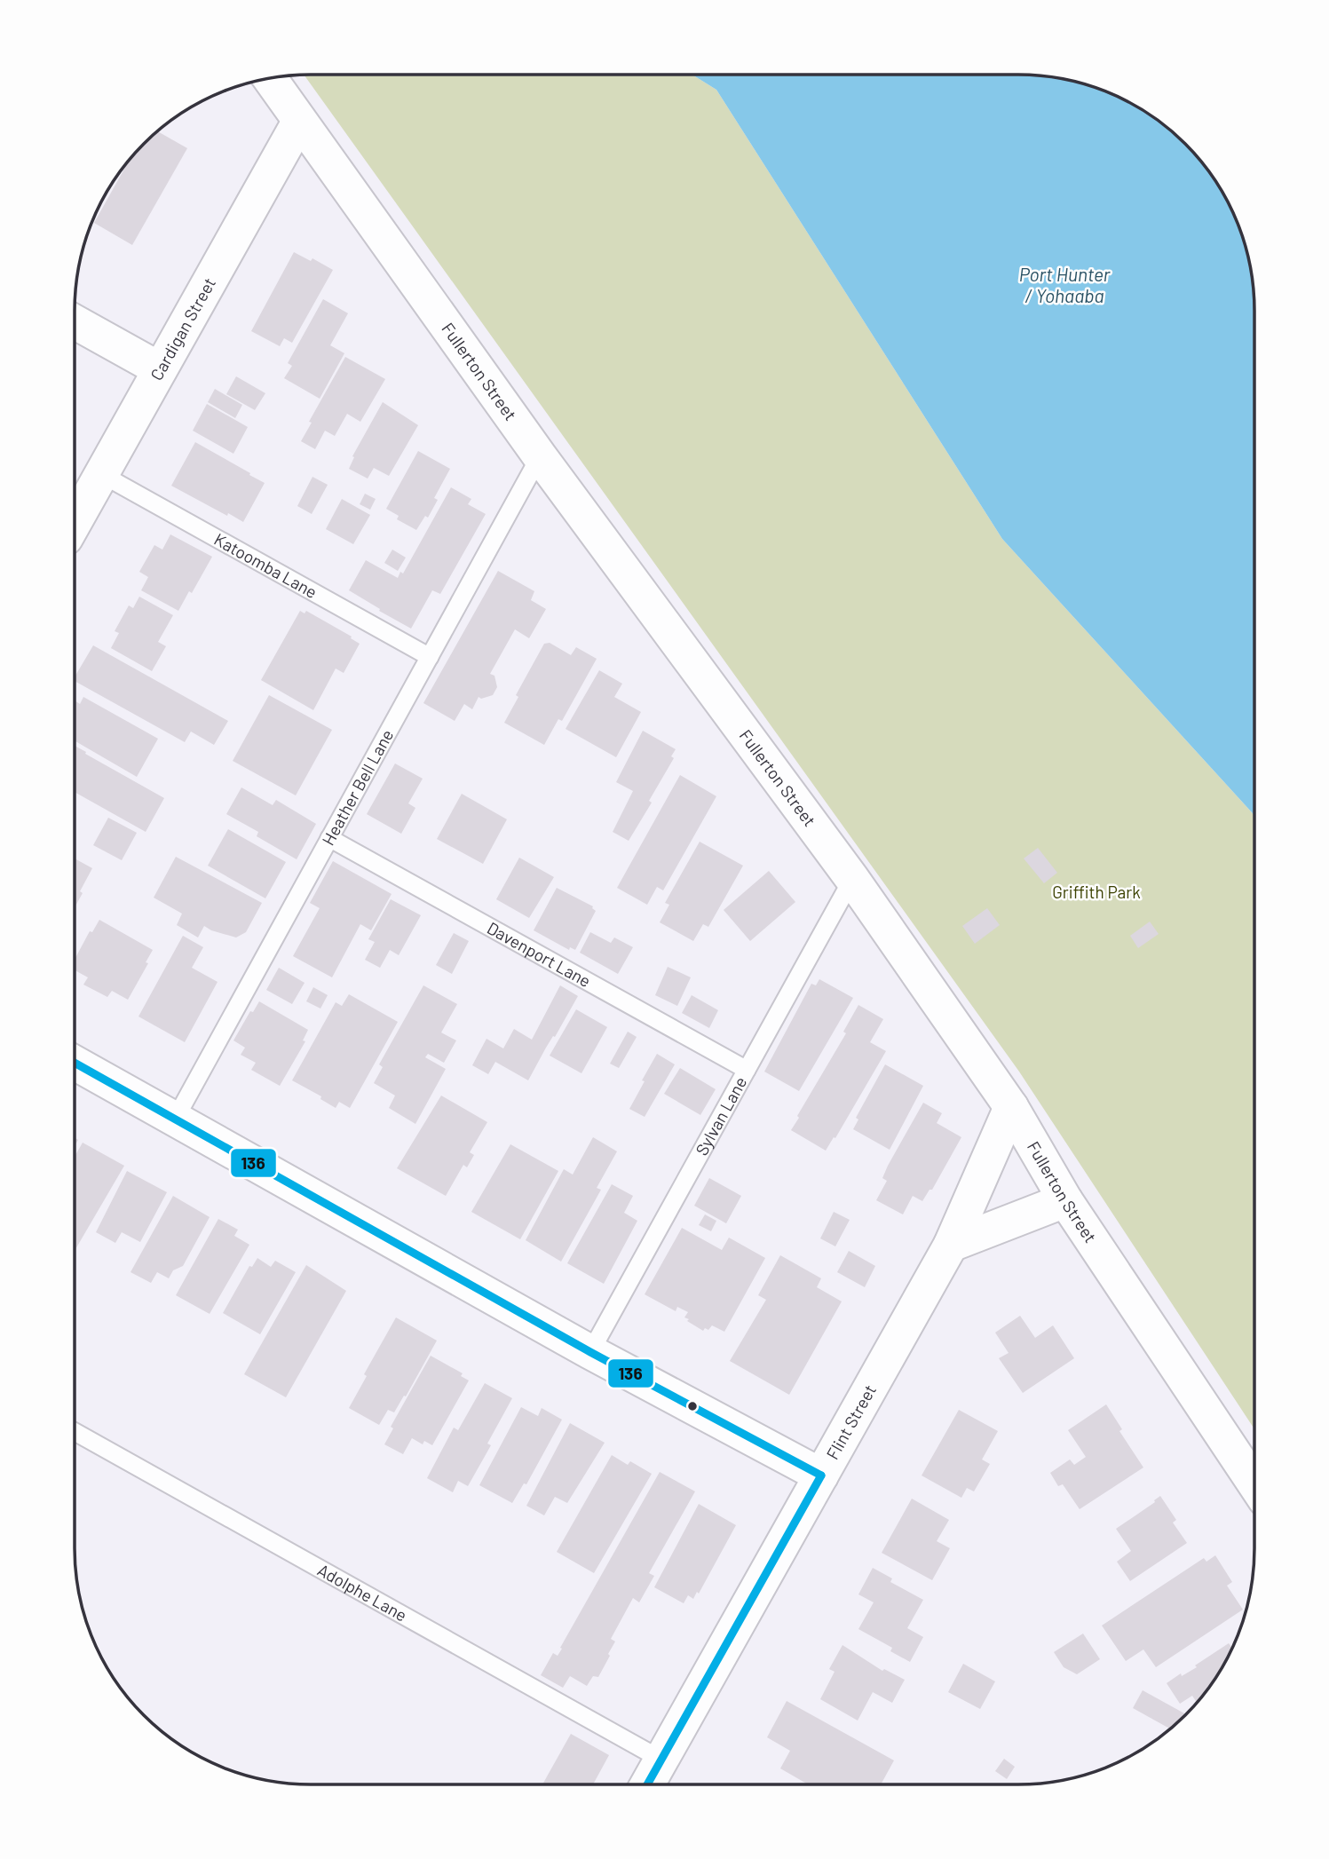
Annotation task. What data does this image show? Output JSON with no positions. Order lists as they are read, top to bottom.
{
  "streets": {
    "street": ["Cardigan Street", "Fullerton Street", "Flint Street"],
    "lane": [
      "Katoomba Lane",
      "Heather Bell Lane",
      "Davenport Lane",
      "Sylvan Lane",
      "Adolphe Lane"
    ]
  },
  "crossings": [
    ["Cardigan Street", "Fullerton Street"],
    ["Cardigan Street", "Katoomba Lane"],
    ["Fullerton Street", "Heather Bell Lane"],
    ["Fullerton Street", "Sylvan Lane"],
    ["Fullerton Street", "Flint Street"],
    ["Katoomba Lane", "Heather Bell Lane"],
    ["Heather Bell Lane", "Davenport Lane"],
    ["Davenport Lane", "Sylvan Lane"],
    ["Flint Street", "Adolphe Lane"]
  ],
  "water": ["Port Hunter / Yohaaba"],
  "parks": ["Griffith Park"],
  "lines": ["transit line 136"]
}
